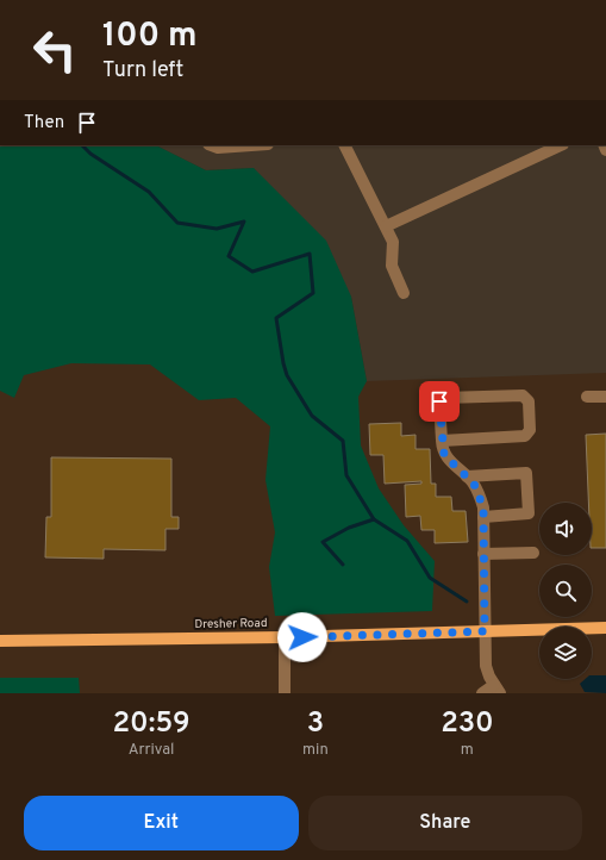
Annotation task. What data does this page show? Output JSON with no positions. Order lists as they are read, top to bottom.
{
  "streets": {
    "main road": ["Dresher Road"]
  },
  "page": {
    "turn": ["100 m", "Turn left"],
    "then": "Then",
    "eta": [
      "20:59",
      "Arrival",
      "3",
      "min",
      "230",
      "m"
    ],
    "buttons": ["Exit", "Share"]
  }
}
